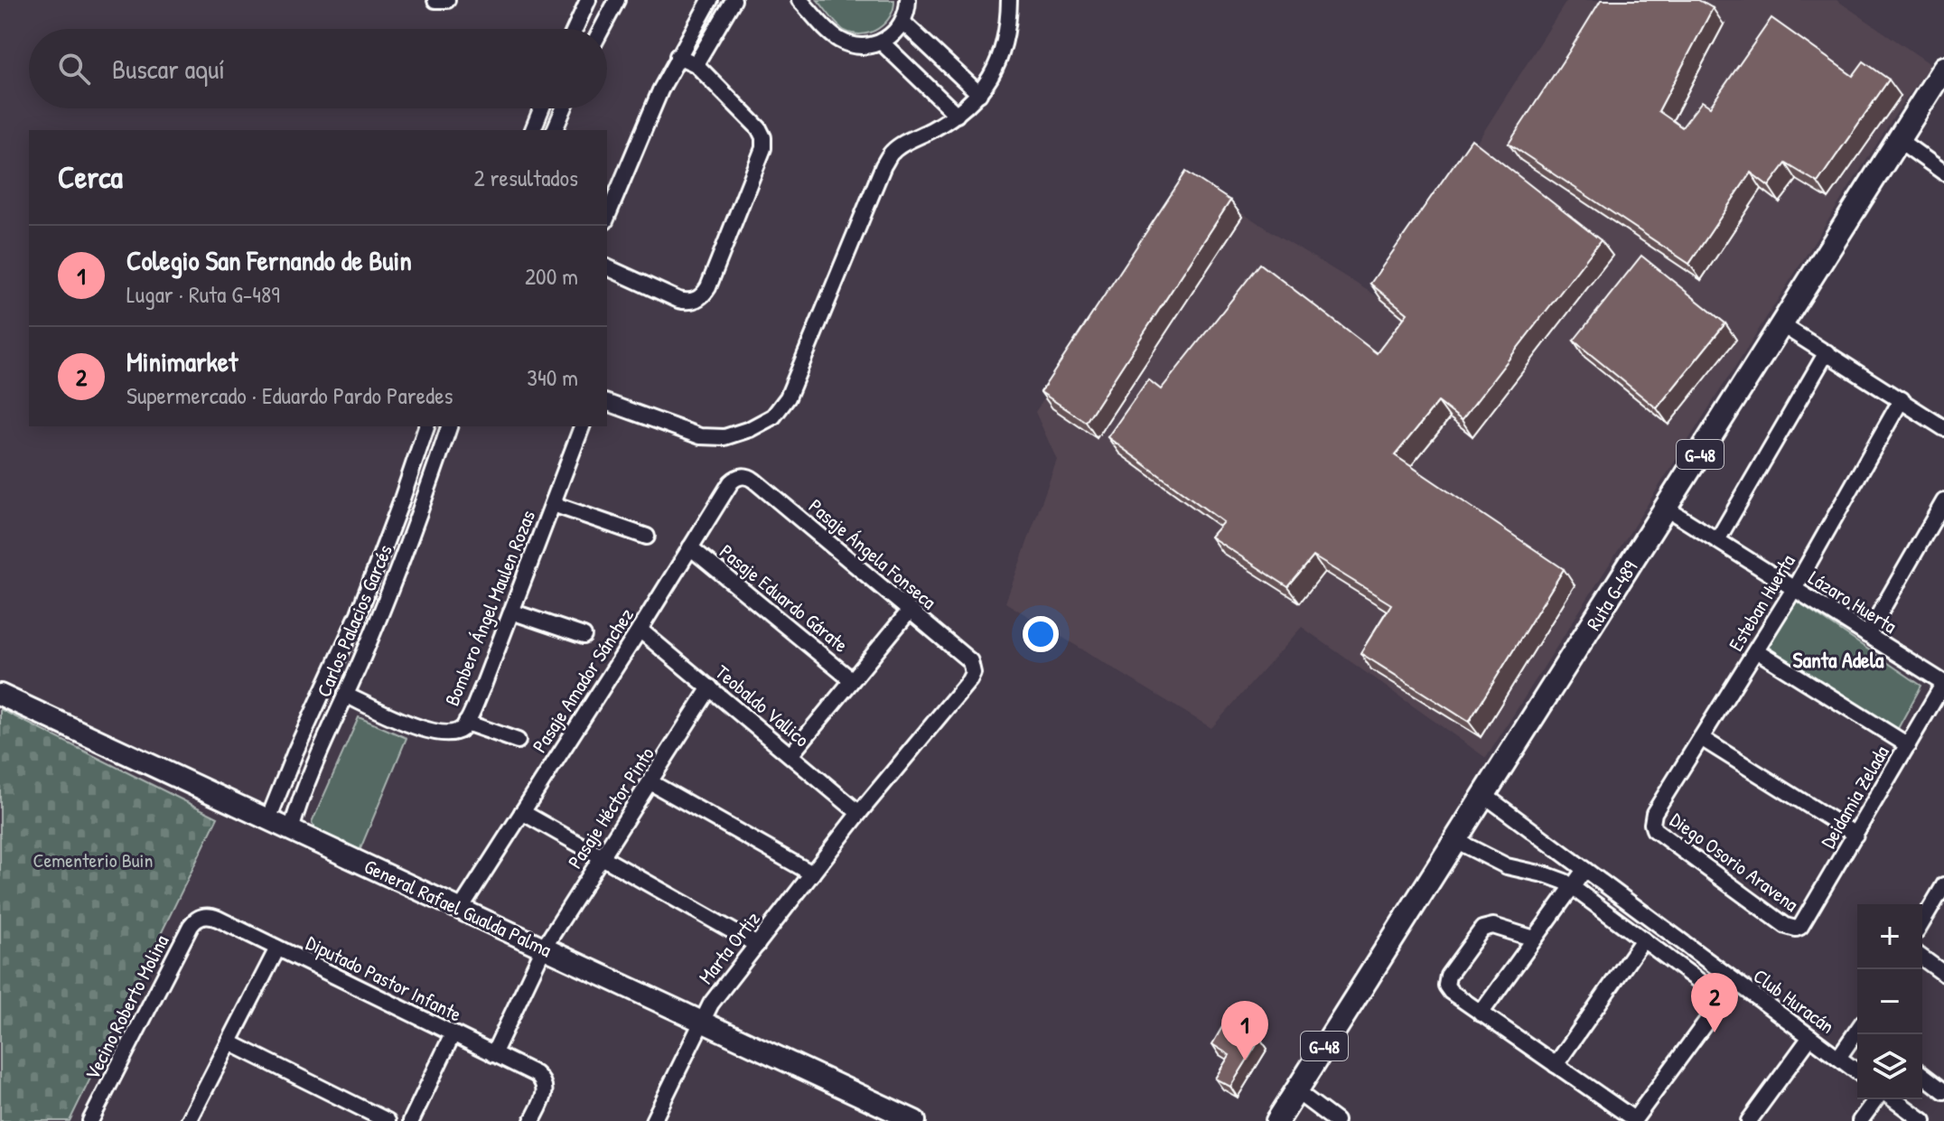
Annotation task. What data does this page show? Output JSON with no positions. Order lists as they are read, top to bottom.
{
  "streets": {
    "main road": ["G-48", "Ruta G-489", "General Rafael Gualda Palma"],
    "street": [
      "Pasaje Ángela Fonseca",
      "Pasaje Eduardo Gárate",
      "Lázaro Huerta",
      "Esteban Huerta",
      "Bombero Ángel Maulen Rozas",
      "Carlos Palacios Garcés",
      "Pasaje Amador Sánchez",
      "Teobaldo Vallico",
      "Deidamia Zelada",
      "Pasaje Héctor Pinto",
      "Diego Osorio Aravena",
      "Marta Ortiz",
      "Diputado Pastor Infante",
      "Club Huracán",
      "Vecino Roberto Molina"
    ]
  },
  "crossings": [
    ["Pasaje Ángela Fonseca", "Pasaje Amador Sánchez"],
    ["Pasaje Ángela Fonseca", "Marta Ortiz"],
    ["Ruta G-489", "Lázaro Huerta"],
    ["Ruta G-489", "Club Huracán"],
    ["Pasaje Eduardo Gárate", "Pasaje Amador Sánchez"],
    ["Lázaro Huerta", "Esteban Huerta"],
    ["Lázaro Huerta", "Deidamia Zelada"],
    ["Esteban Huerta", "Diego Osorio Aravena"],
    ["Bombero Ángel Maulen Rozas", "Carlos Palacios Garcés"],
    ["Carlos Palacios Garcés", "General Rafael Gualda Palma"],
    ["Pasaje Amador Sánchez", "Teobaldo Vallico"],
    ["Pasaje Amador Sánchez", "General Rafael Gualda Palma"],
    ["Teobaldo Vallico", "Pasaje Héctor Pinto"],
    ["Teobaldo Vallico", "Marta Ortiz"],
    ["Deidamia Zelada", "Diego Osorio Aravena"],
    ["Pasaje Héctor Pinto", "General Rafael Gualda Palma"],
    ["Pasaje Héctor Pinto", "Diputado Pastor Infante"],
    ["General Rafael Gualda Palma", "Marta Ortiz"],
    ["Diputado Pastor Infante", "Vecino Roberto Molina"]
  ],
  "districts": ["Santa Adela"],
  "parks": ["Cementerio Buin"],
  "page": {
    "search": "Buscar aquí",
    "heading": ["Cerca", "2 resultados"],
    "list": [
      {
        "mark": "1",
        "name": "Colegio San Fernando de Buin",
        "note": "Lugar · Ruta G-489",
        "value": "200 m"
      },
      {
        "mark": "2",
        "name": "Minimarket",
        "note": "Supermercado · Eduardo Pardo Paredes",
        "value": "340 m"
      }
    ],
    "map_buttons": ["+", "−"],
    "pins": ["2", "1"]
  }
}
